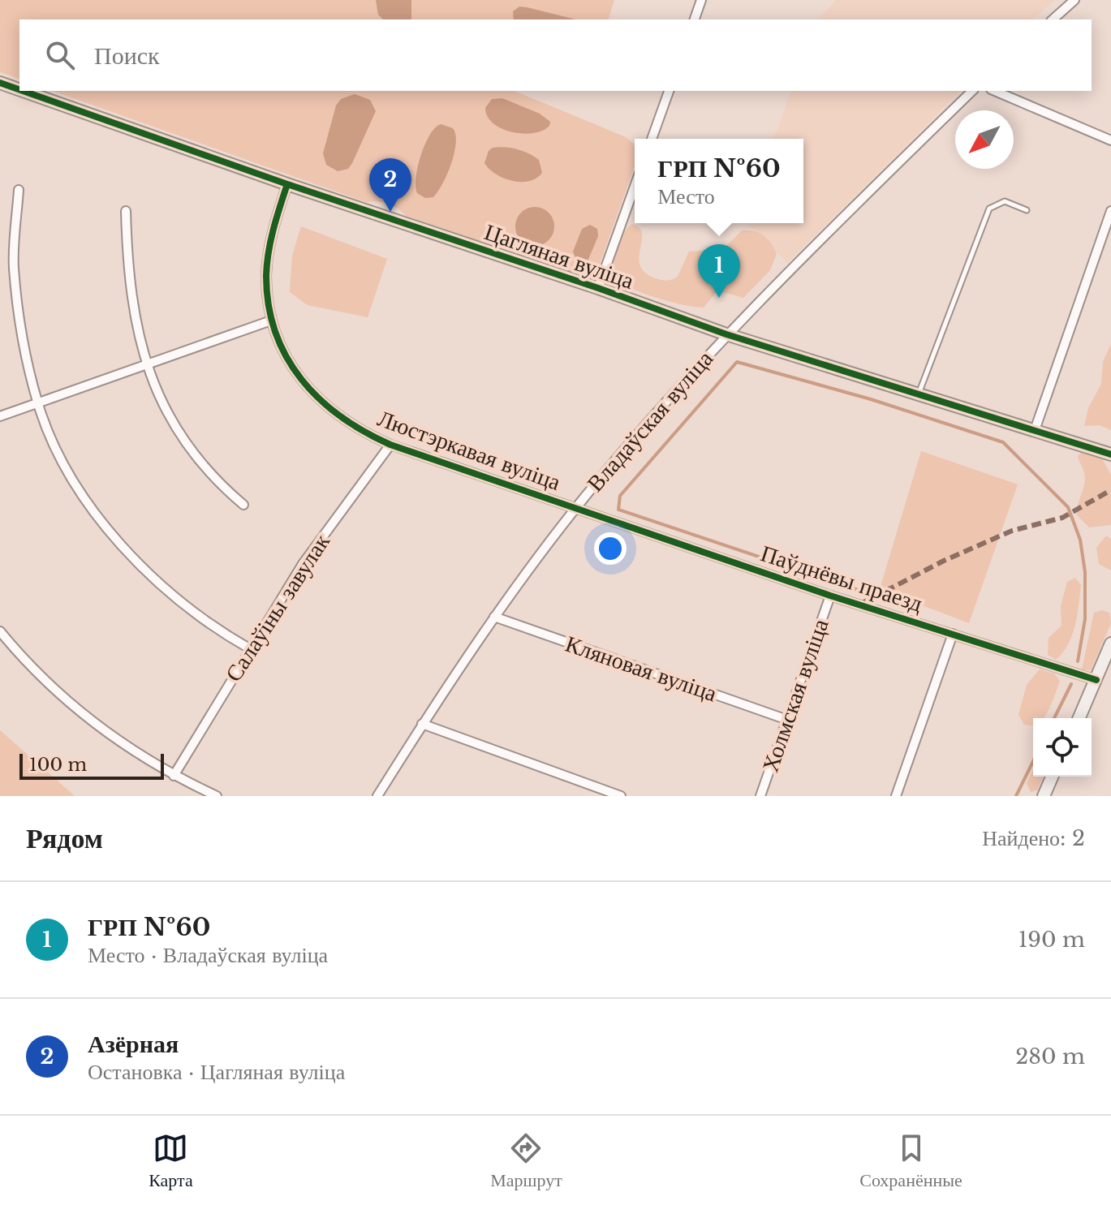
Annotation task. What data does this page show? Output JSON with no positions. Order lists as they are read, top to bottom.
{
  "streets": {
    "street": [
      "Цагляная вуліца",
      "Владаўская вуліца",
      "Люстэркавая вуліца",
      "Паўднёвы праезд",
      "Салаўіны завулак",
      "Кляновая вуліца",
      "Холмская вуліца"
    ]
  },
  "crossings": [
    ["Цагляная вуліца", "Владаўская вуліца"],
    ["Цагляная вуліца", "Люстэркавая вуліца"],
    ["Владаўская вуліца", "Люстэркавая вуліца"],
    ["Владаўская вуліца", "Паўднёвы праезд"],
    ["Владаўская вуліца", "Кляновая вуліца"],
    ["Люстэркавая вуліца", "Паўднёвы праезд"],
    ["Люстэркавая вуліца", "Салаўіны завулак"],
    ["Паўднёвы праезд", "Холмская вуліца"],
    ["Кляновая вуліца", "Холмская вуліца"]
  ],
  "scale_bar": "100 m",
  "north": "bottom left",
  "page": {
    "search": "Поиск",
    "popup": ["ГРП №60", "Место"],
    "pins": ["2", "1"],
    "scale": "100 m",
    "heading": ["Рядом", "Найдено: 2"],
    "list": [
      {
        "mark": "1",
        "name": "ГРП №60",
        "note": "Место · Владаўская вуліца",
        "value": "190 m"
      },
      {
        "mark": "2",
        "name": "Азёрная",
        "note": "Остановка · Цагляная вуліца",
        "value": "280 m"
      }
    ],
    "nav": ["Карта", "Маршрут", "Сохранённые"]
  }
}
